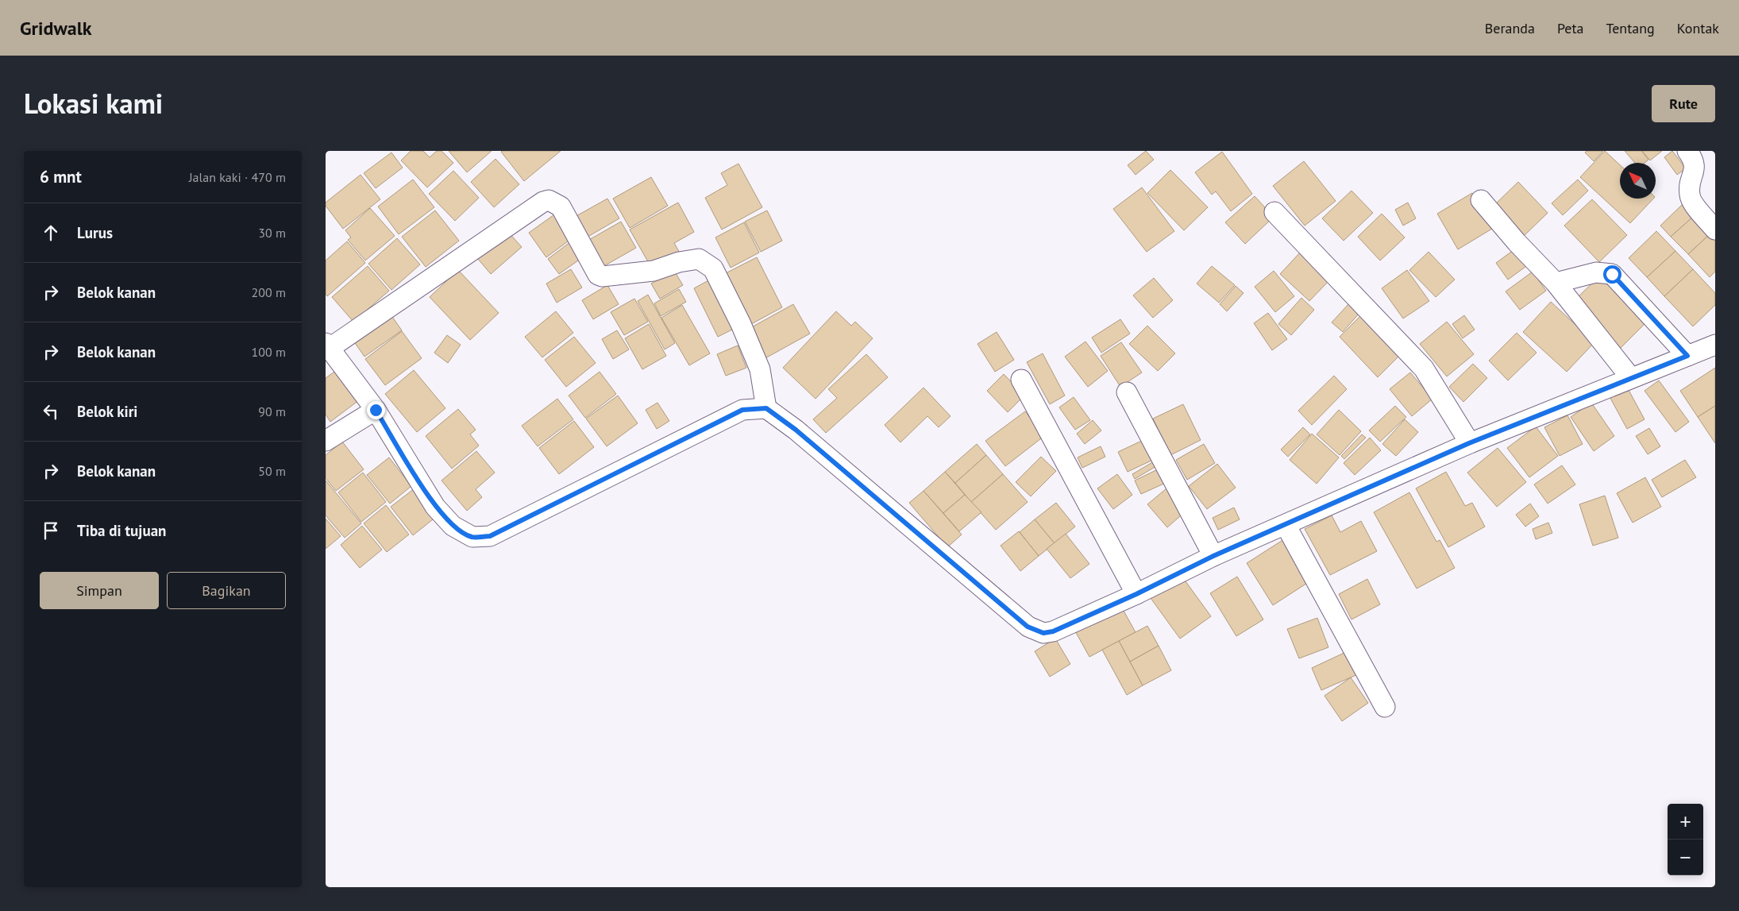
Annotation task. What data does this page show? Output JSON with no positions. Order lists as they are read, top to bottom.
{
  "north": "top left",
  "page": {
    "header": "Gridwalk",
    "nav": [
      "Beranda",
      "Peta",
      "Tentang",
      "Kontak"
    ],
    "title": "Lokasi kami",
    "buttons": [
      "Rute",
      ["Simpan", "Bagikan"]
    ],
    "heading": ["6 mnt", "Jalan kaki · 470 m"],
    "list": [
      ["Lurus", "30 m"],
      ["Belok kanan", "200 m"],
      ["Belok kanan", "100 m"],
      ["Belok kiri", "90 m"],
      ["Belok kanan", "50 m"],
      "Tiba di tujuan"
    ],
    "map_buttons": ["+", "−"]
  }
}
